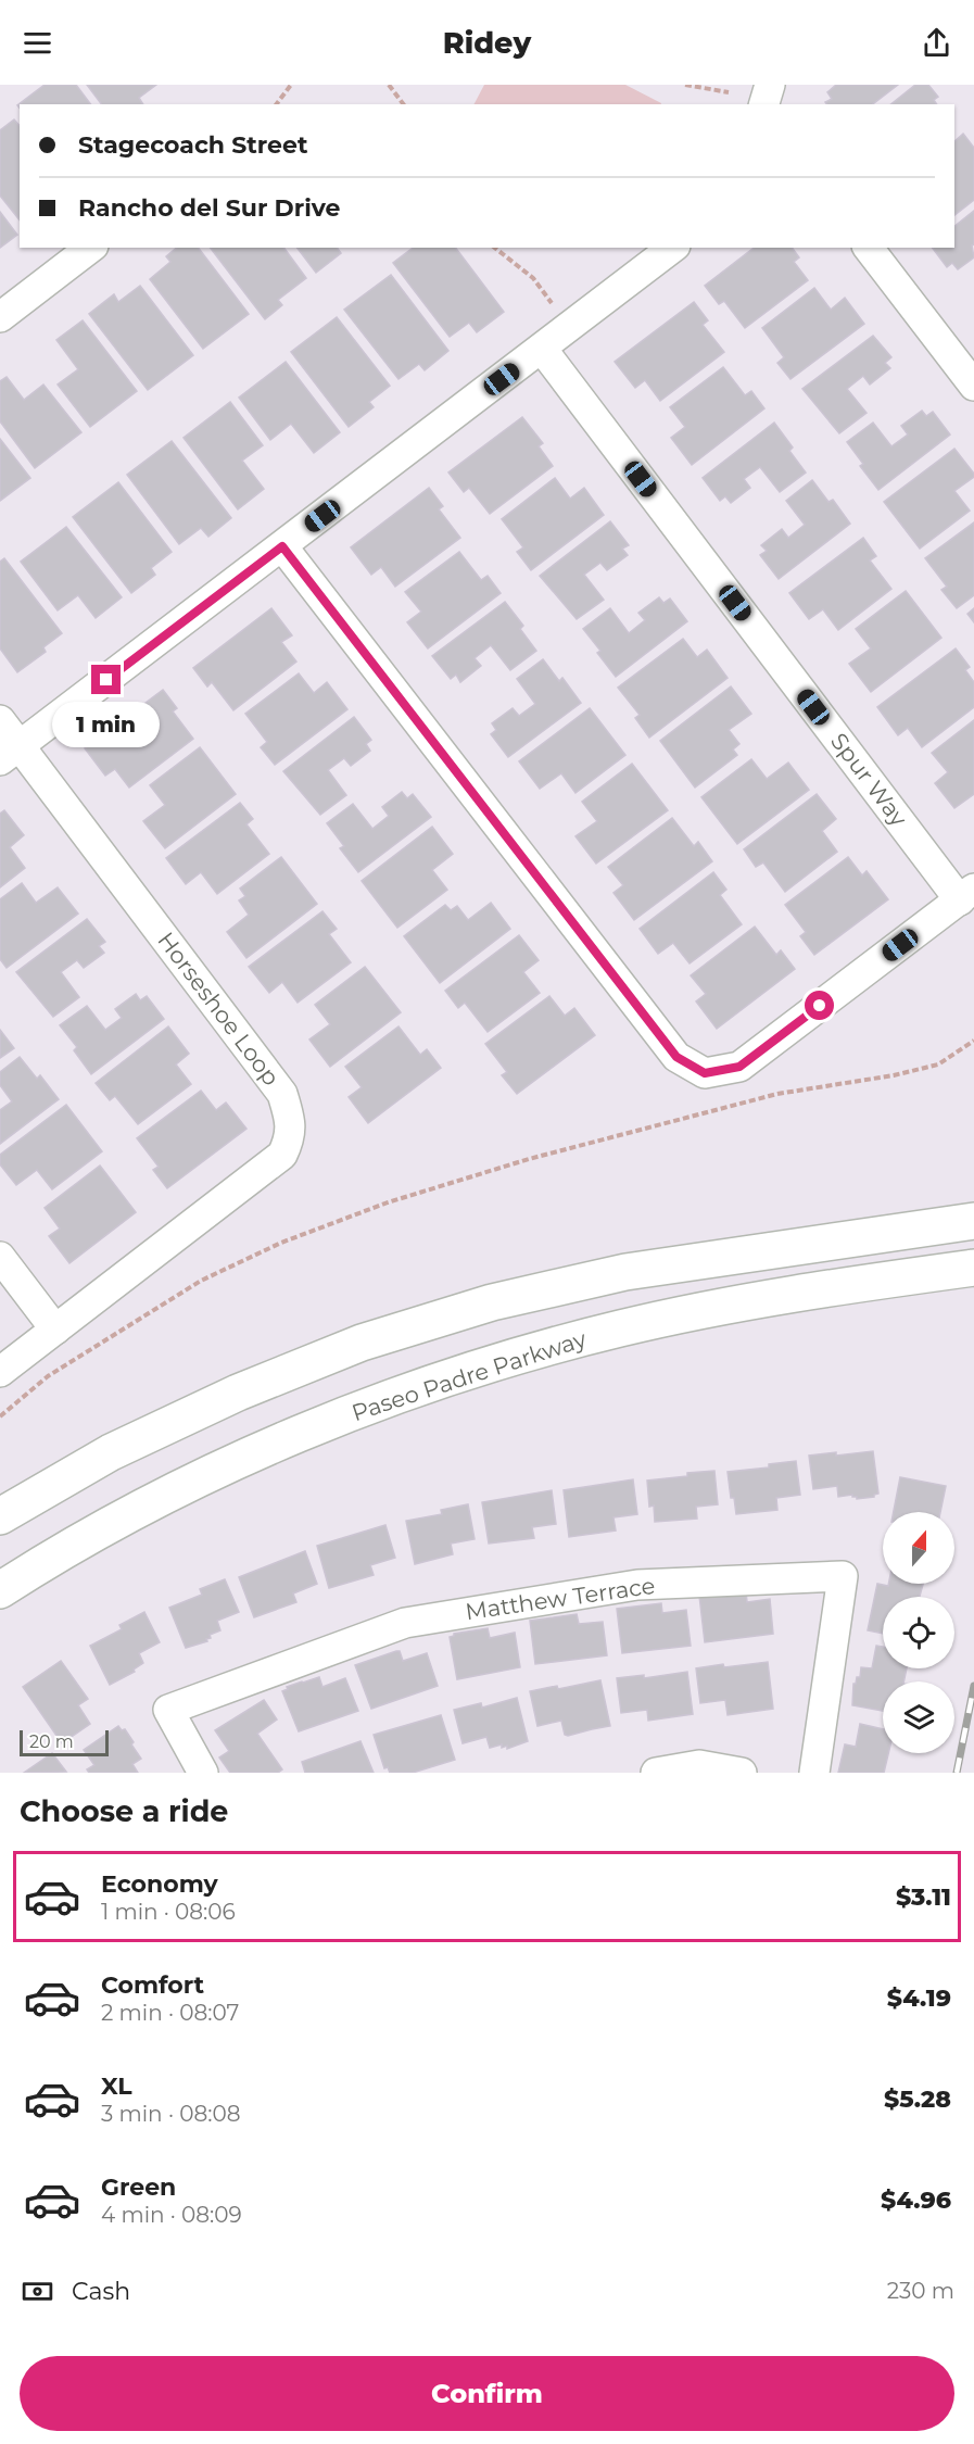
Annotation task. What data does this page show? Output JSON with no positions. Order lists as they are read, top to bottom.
{
  "streets": {
    "main road": ["Paseo Padre Parkway"],
    "street": ["Spur Way", "Horseshoe Loop", "Matthew Terrace"]
  },
  "scale_bar": "20 m",
  "north": "top",
  "page": {
    "header": "Ridey",
    "banner": ["Stagecoach Street", "Rancho del Sur Drive"],
    "bubble": "1 min",
    "scale": "20 m",
    "heading": "Choose a ride",
    "list": [
      {
        "name": "Economy",
        "note": "1 min · 08:06",
        "value": "$3.11"
      },
      {
        "name": "Comfort",
        "note": "2 min · 08:07",
        "value": "$4.19"
      },
      {
        "name": "XL",
        "note": "3 min · 08:08",
        "value": "$5.28"
      },
      {
        "name": "Green",
        "note": "4 min · 08:09",
        "value": "$4.96"
      }
    ],
    "pay": ["Cash", "230 m"],
    "buttons": "Confirm"
  }
}
